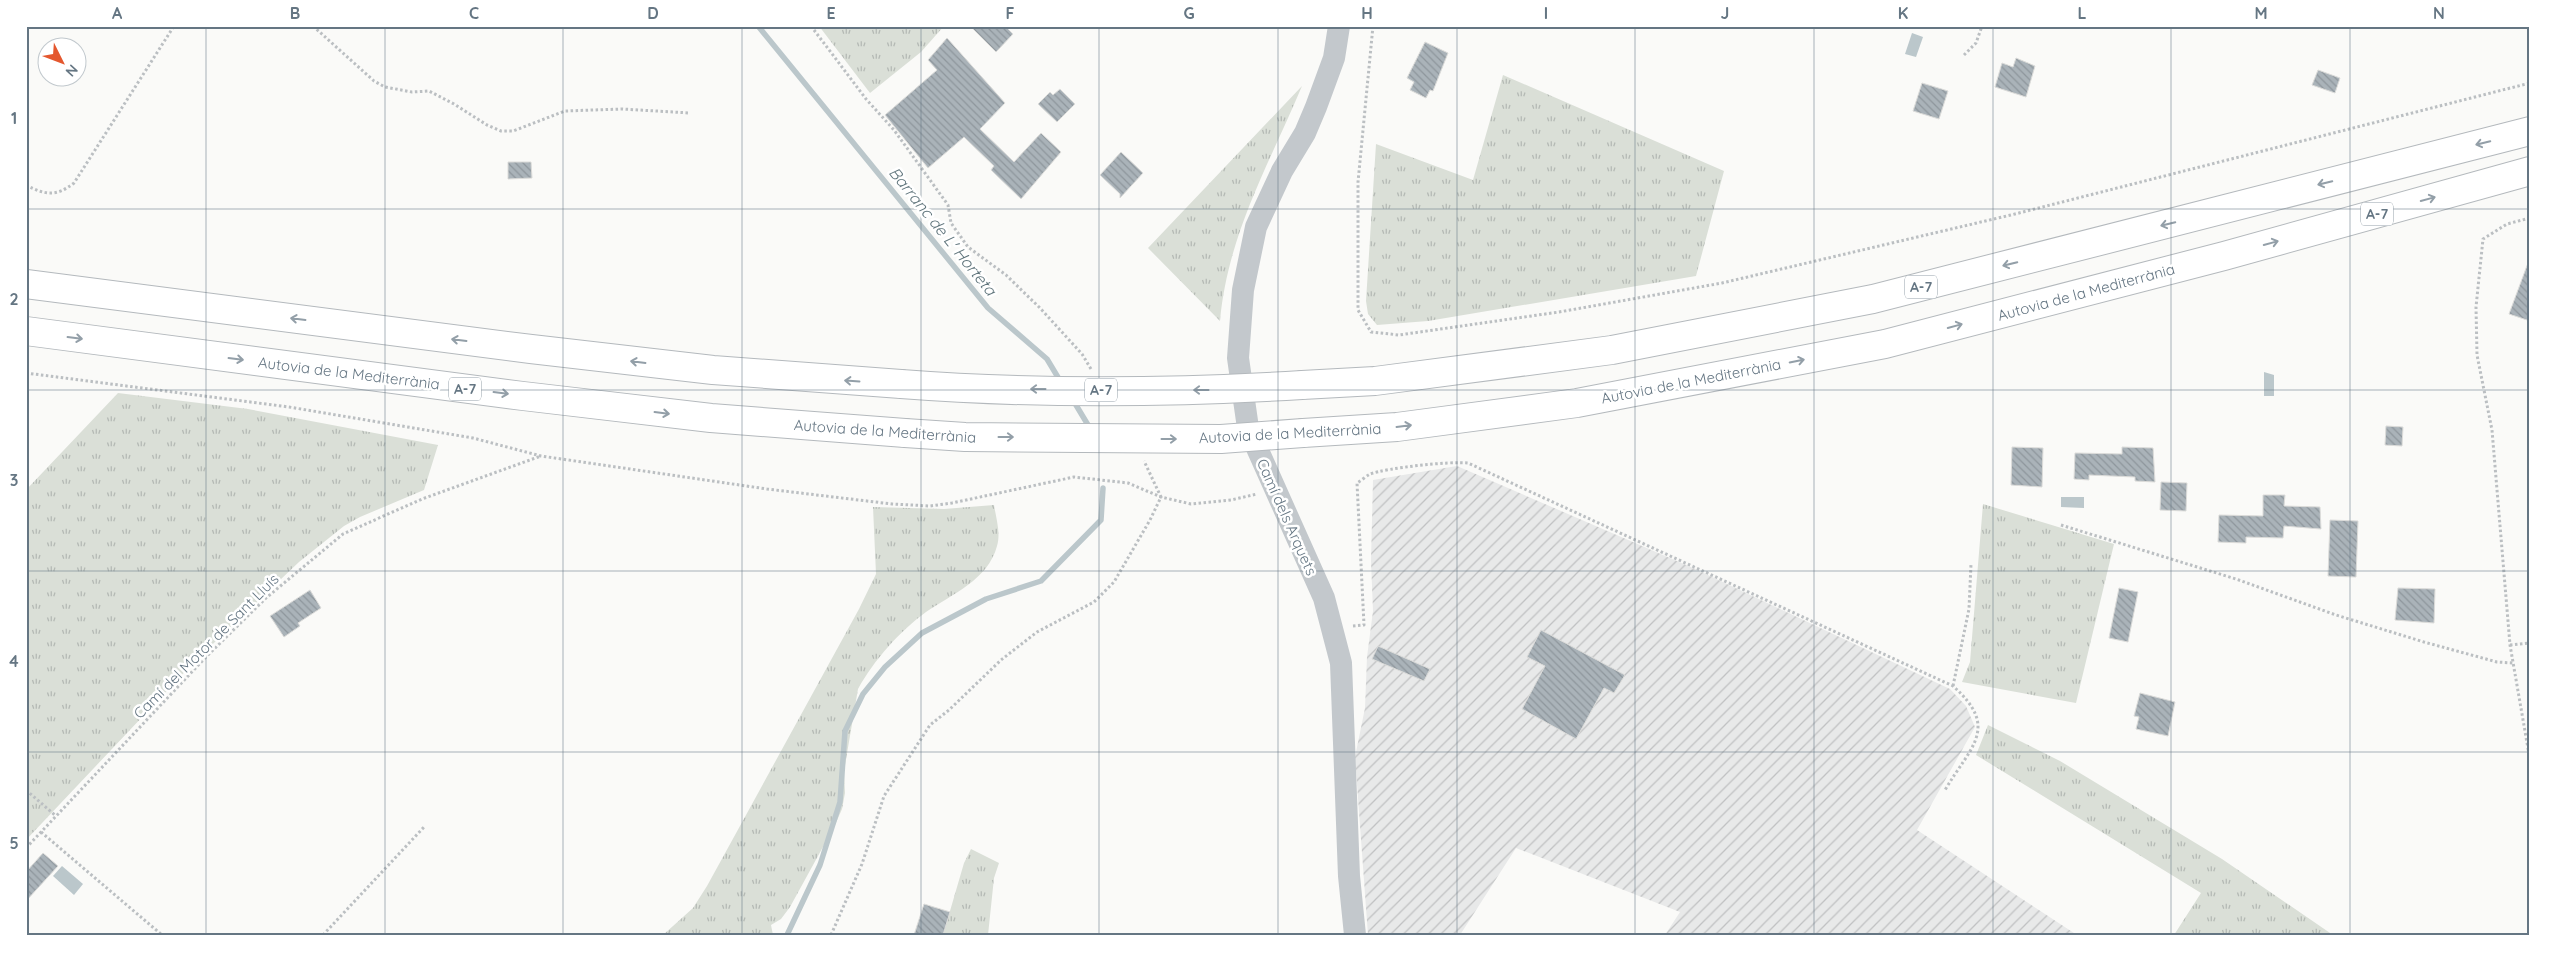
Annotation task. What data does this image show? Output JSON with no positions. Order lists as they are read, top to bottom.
{
  "streets": {
    "highway": ["A-7", "Autovia de la Mediterrània"],
    "street": ["Camí dels Arquets"],
    "path": ["Camí del Motor de Sant Lluís"]
  },
  "water": ["Barranc de L' Horteta"],
  "north": "bottom right",
  "grid": {
    "columns": [
      "A",
      "B",
      "C",
      "D",
      "E",
      "F",
      "G",
      "H",
      "I",
      "J",
      "K",
      "L",
      "M",
      "N"
    ],
    "rows": [
      "1",
      "2",
      "3",
      "4",
      "5"
    ]
  }
}
